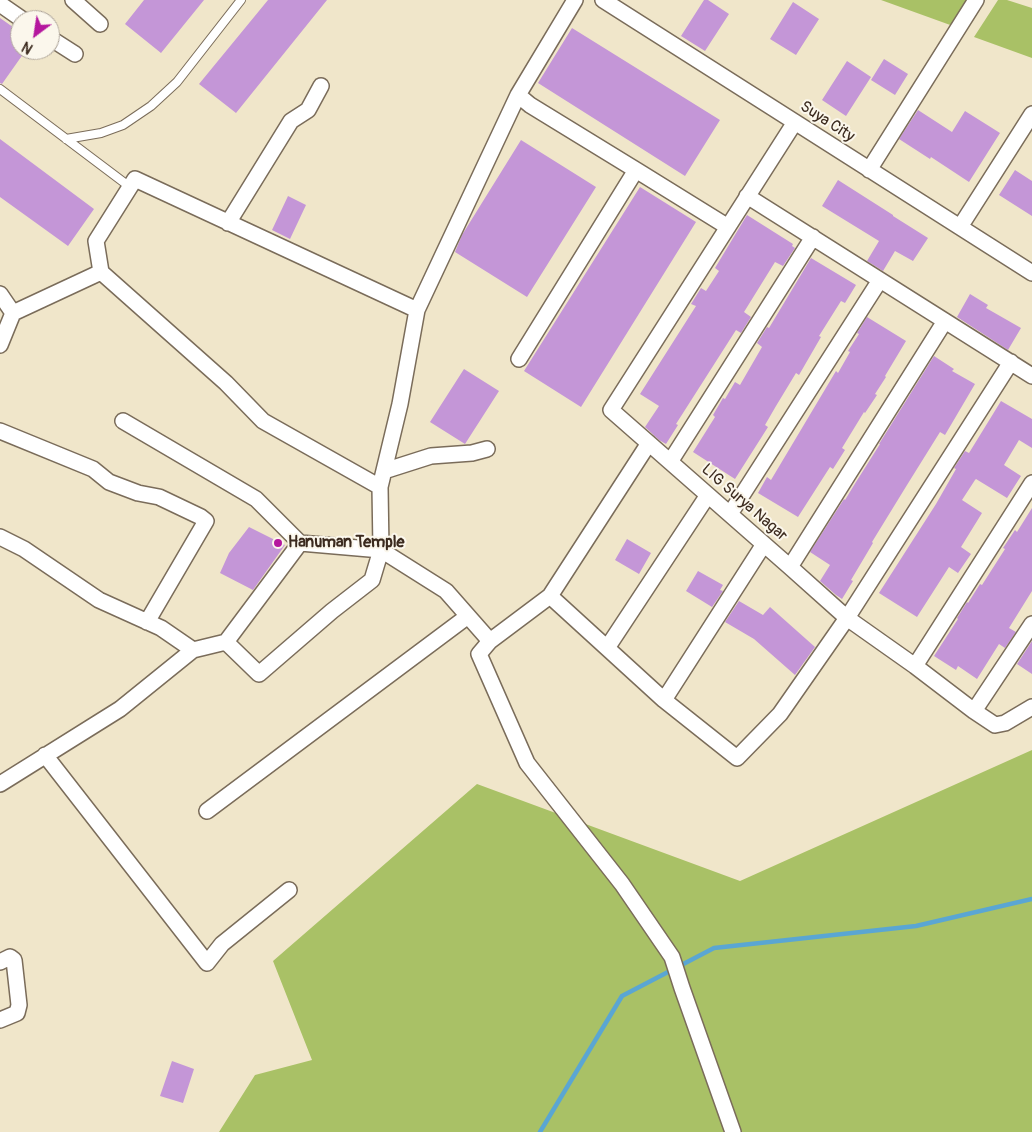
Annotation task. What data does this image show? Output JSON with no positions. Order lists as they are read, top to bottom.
{
  "streets": {
    "street": ["Suya City", "LIG Surya Nagar"]
  },
  "crossings": [
    ["Suya City", "LIG Surya Nagar"]
  ],
  "places": ["Hanuman Temple"],
  "north": "bottom left"
}
